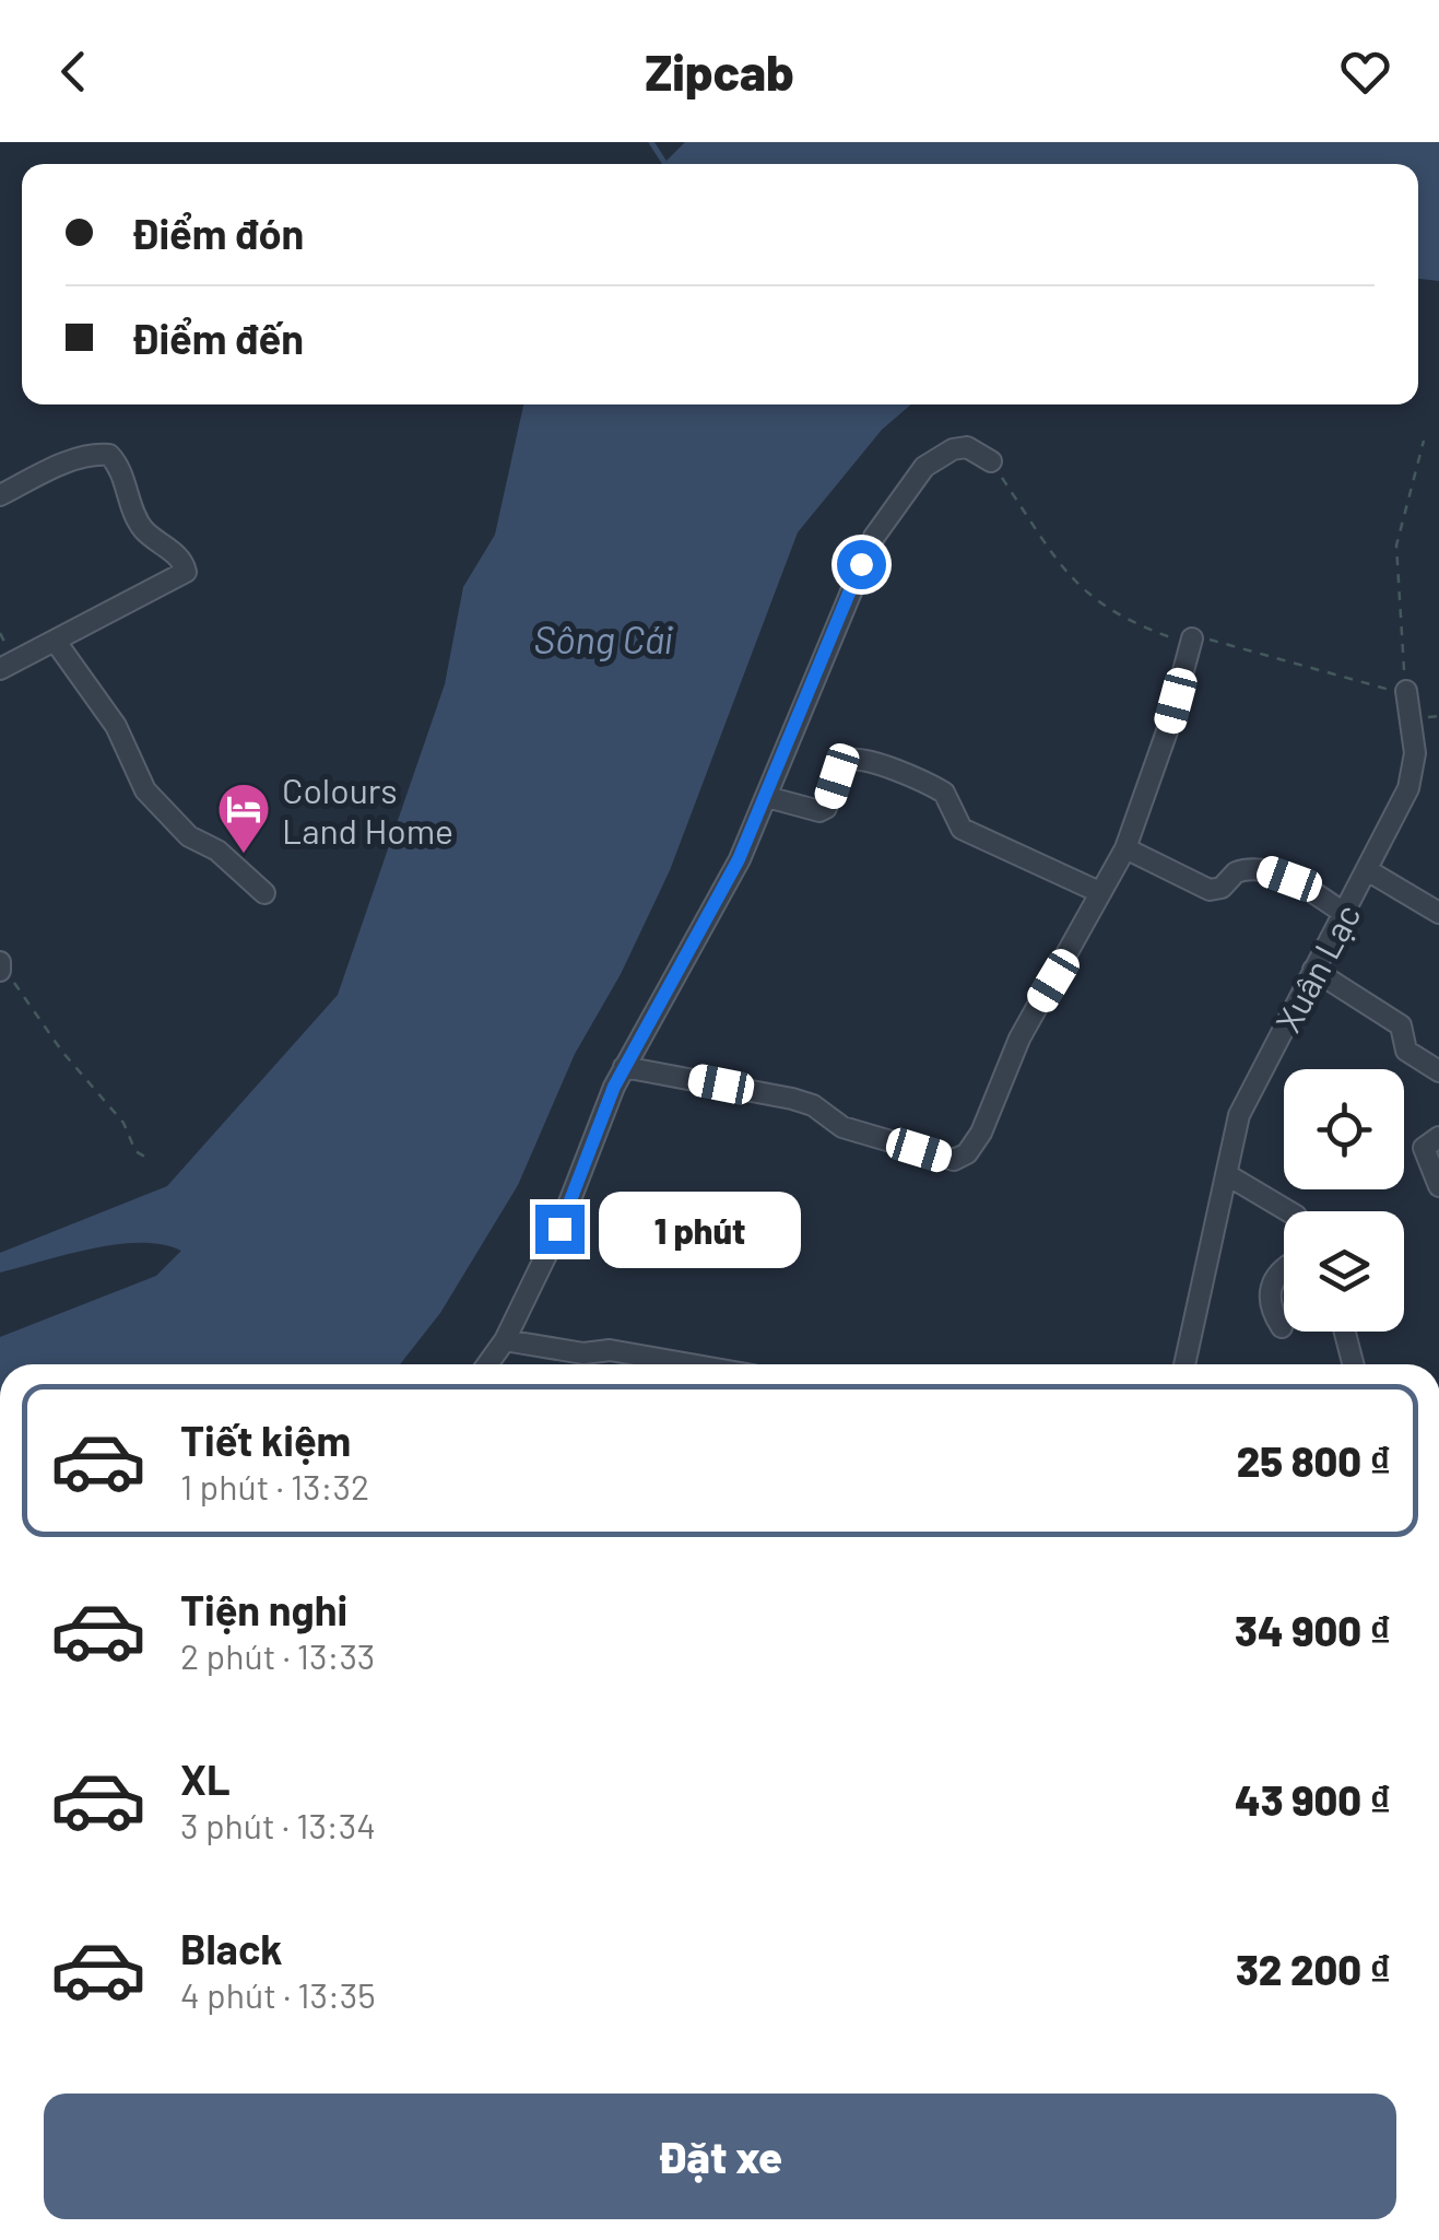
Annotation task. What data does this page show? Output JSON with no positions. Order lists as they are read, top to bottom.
{
  "streets": {
    "street": ["Xuân Lạc"]
  },
  "water": ["Sông Cái"],
  "places": {
    "hotel": ["Colours Land Home"]
  },
  "page": {
    "header": "Zipcab",
    "banner": ["Điểm đón", "Điểm đến"],
    "bubble": "1 phút",
    "list": [
      {
        "name": "Tiết kiệm",
        "note": "1 phút · 13:32",
        "value": "25 800 ₫"
      },
      {
        "name": "Tiện nghi",
        "note": "2 phút · 13:33",
        "value": "34 900 ₫"
      },
      {
        "name": "XL",
        "note": "3 phút · 13:34",
        "value": "43 900 ₫"
      },
      {
        "name": "Black",
        "note": "4 phút · 13:35",
        "value": "32 200 ₫"
      }
    ],
    "buttons": "Đặt xe"
  }
}
